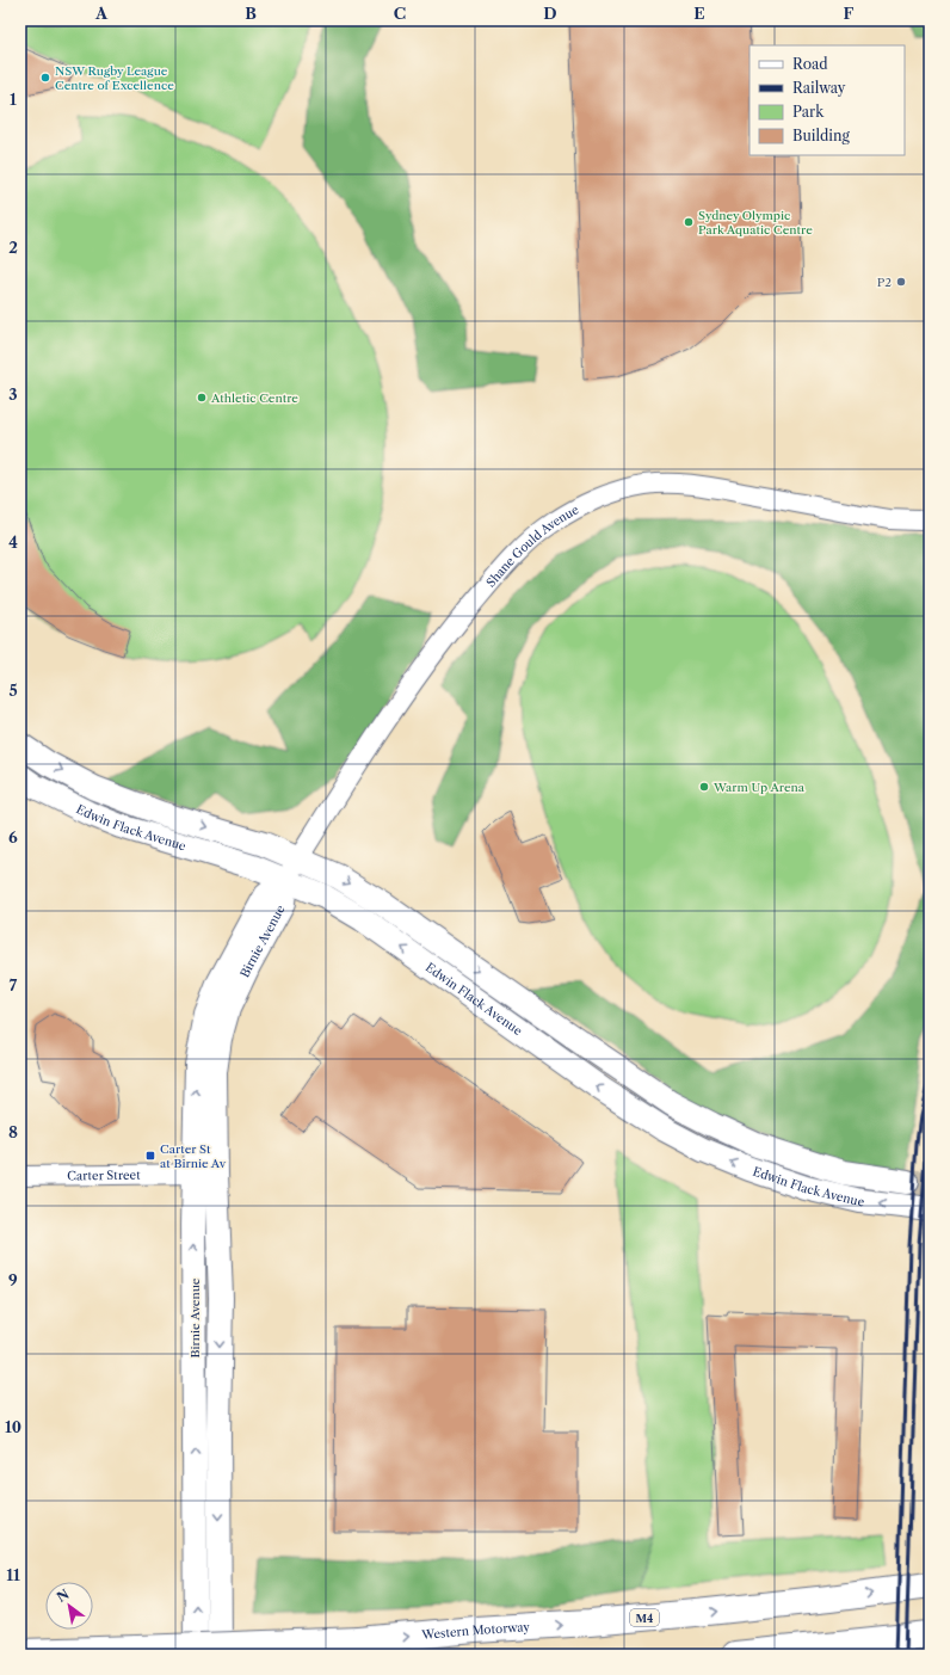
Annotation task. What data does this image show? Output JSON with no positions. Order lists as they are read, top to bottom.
{
  "streets": {
    "highway": ["M4", "Western Motorway"],
    "street": [
      "Shane Gould Avenue",
      "Edwin Flack Avenue",
      "Birnie Avenue",
      "Carter Street"
    ]
  },
  "crossings": [
    ["Shane Gould Avenue", "Edwin Flack Avenue"],
    ["Shane Gould Avenue", "Birnie Avenue"],
    ["Edwin Flack Avenue", "Birnie Avenue"],
    ["Birnie Avenue", "Carter Street"]
  ],
  "one_way": ["Western Motorway"],
  "places": {
    "other": [
      "NSW Rugby League Centre of Excellence",
      "Sydney Olympic Park Aquatic Centre",
      "P2",
      "Athletic Centre",
      "Warm Up Arena"
    ],
    "transit": ["Carter St at Birnie Av"]
  },
  "legend": [
    "Road",
    "Railway",
    "Park",
    "Building"
  ],
  "north": "top left",
  "grid": {
    "columns": [
      "A",
      "B",
      "C",
      "D",
      "E",
      "F"
    ],
    "rows": [
      "1",
      "2",
      "3",
      "4",
      "5",
      "6",
      "7",
      "8",
      "9",
      "10",
      "11"
    ]
  }
}
